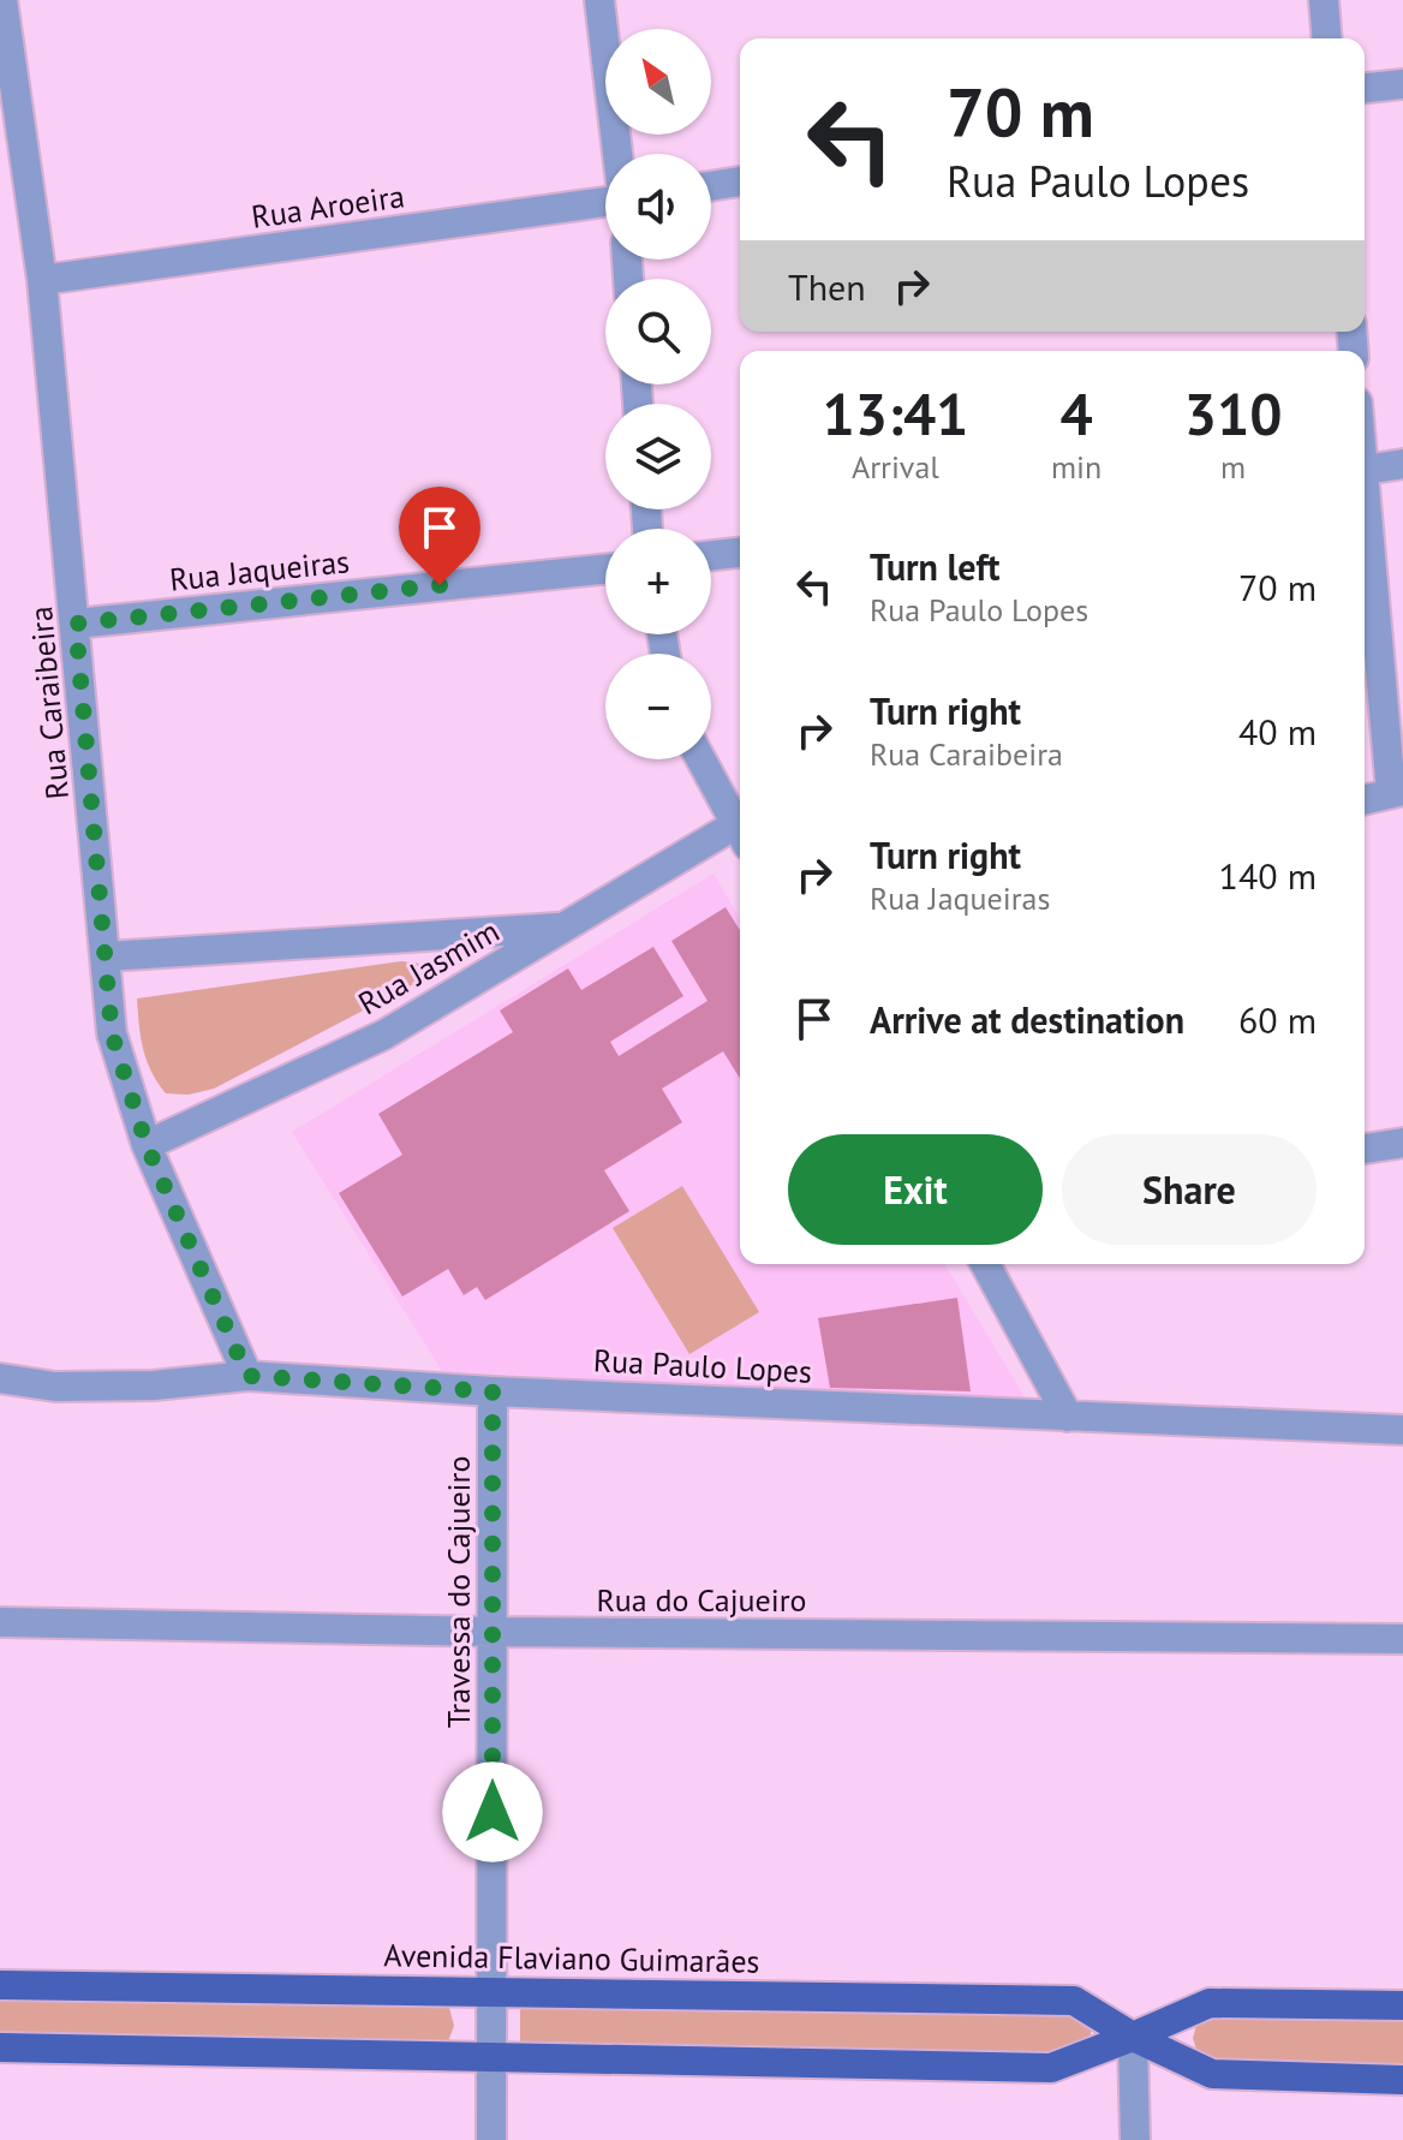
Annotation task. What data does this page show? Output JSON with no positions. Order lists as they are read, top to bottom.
{
  "streets": {
    "main road": ["Avenida Flaviano Guimarães"],
    "street": [
      "Rua Aroeira",
      "Rua Jaqueiras",
      "Rua Caraibeira",
      "Rua Jasmim",
      "Rua Paulo Lopes",
      "Travessa do Cajueiro",
      "Rua do Cajueiro"
    ]
  },
  "crossings": [
    ["Rua Aroeira", "Rua Caraibeira"],
    ["Rua Jaqueiras", "Rua Caraibeira"],
    ["Rua Caraibeira", "Rua Jasmim"],
    ["Rua Caraibeira", "Rua Paulo Lopes"],
    ["Rua Paulo Lopes", "Travessa do Cajueiro"],
    ["Travessa do Cajueiro", "Rua do Cajueiro"],
    ["Travessa do Cajueiro", "Avenida Flaviano Guimarães"]
  ],
  "north": "top left",
  "page": {
    "map_buttons": ["+", "−"],
    "turn": ["70 m", "Rua Paulo Lopes"],
    "then": "Then",
    "eta": [
      "13:41",
      "Arrival",
      "4",
      "min",
      "310",
      "m"
    ],
    "list": [
      {
        "name": "Turn left",
        "note": "Rua Paulo Lopes",
        "value": "70 m"
      },
      {
        "name": "Turn right",
        "note": "Rua Caraibeira",
        "value": "40 m"
      },
      {
        "name": "Turn right",
        "note": "Rua Jaqueiras",
        "value": "140 m"
      },
      {
        "name": "Arrive at destination",
        "value": "60 m"
      }
    ],
    "buttons": ["Exit", "Share"]
  }
}
